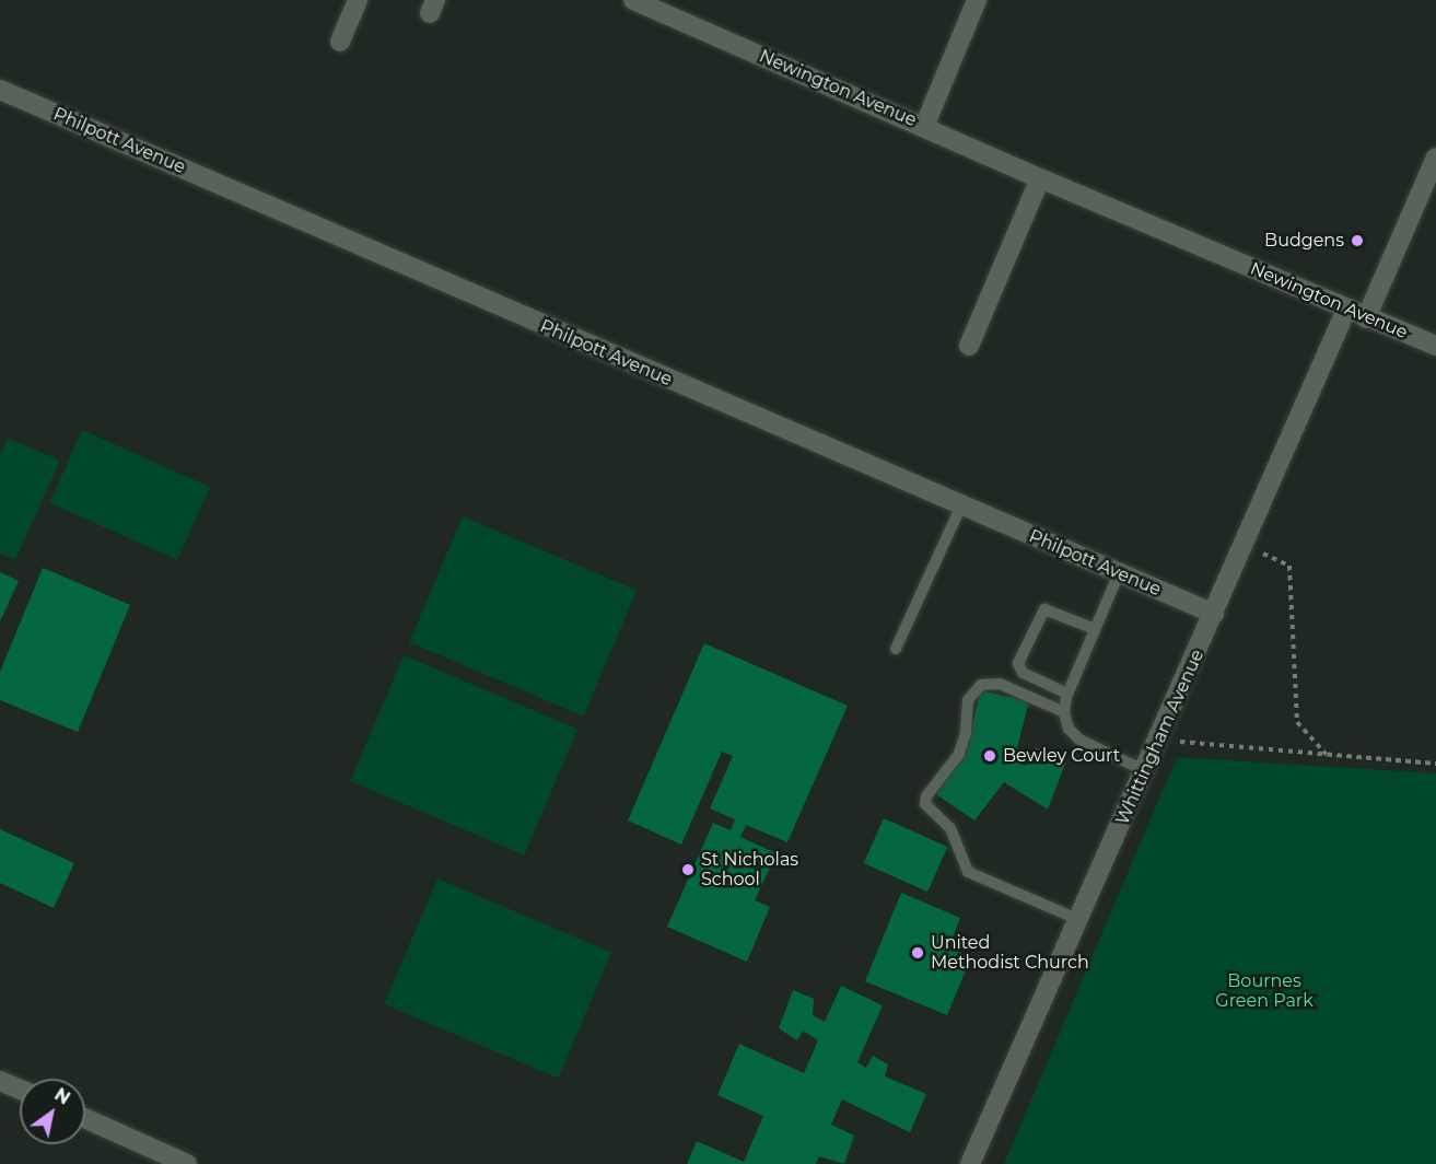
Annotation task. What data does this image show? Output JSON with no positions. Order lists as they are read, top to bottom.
{
  "streets": {
    "street": ["Newington Avenue", "Philpott Avenue", "Whittingham Avenue"]
  },
  "crossings": [
    ["Newington Avenue", "Whittingham Avenue"],
    ["Philpott Avenue", "Whittingham Avenue"]
  ],
  "parks": ["Bournes Green Park"],
  "places": [
    "Budgens",
    "Bewley Court",
    "St Nicholas School",
    "United Methodist Church"
  ],
  "north": "top right"
}
